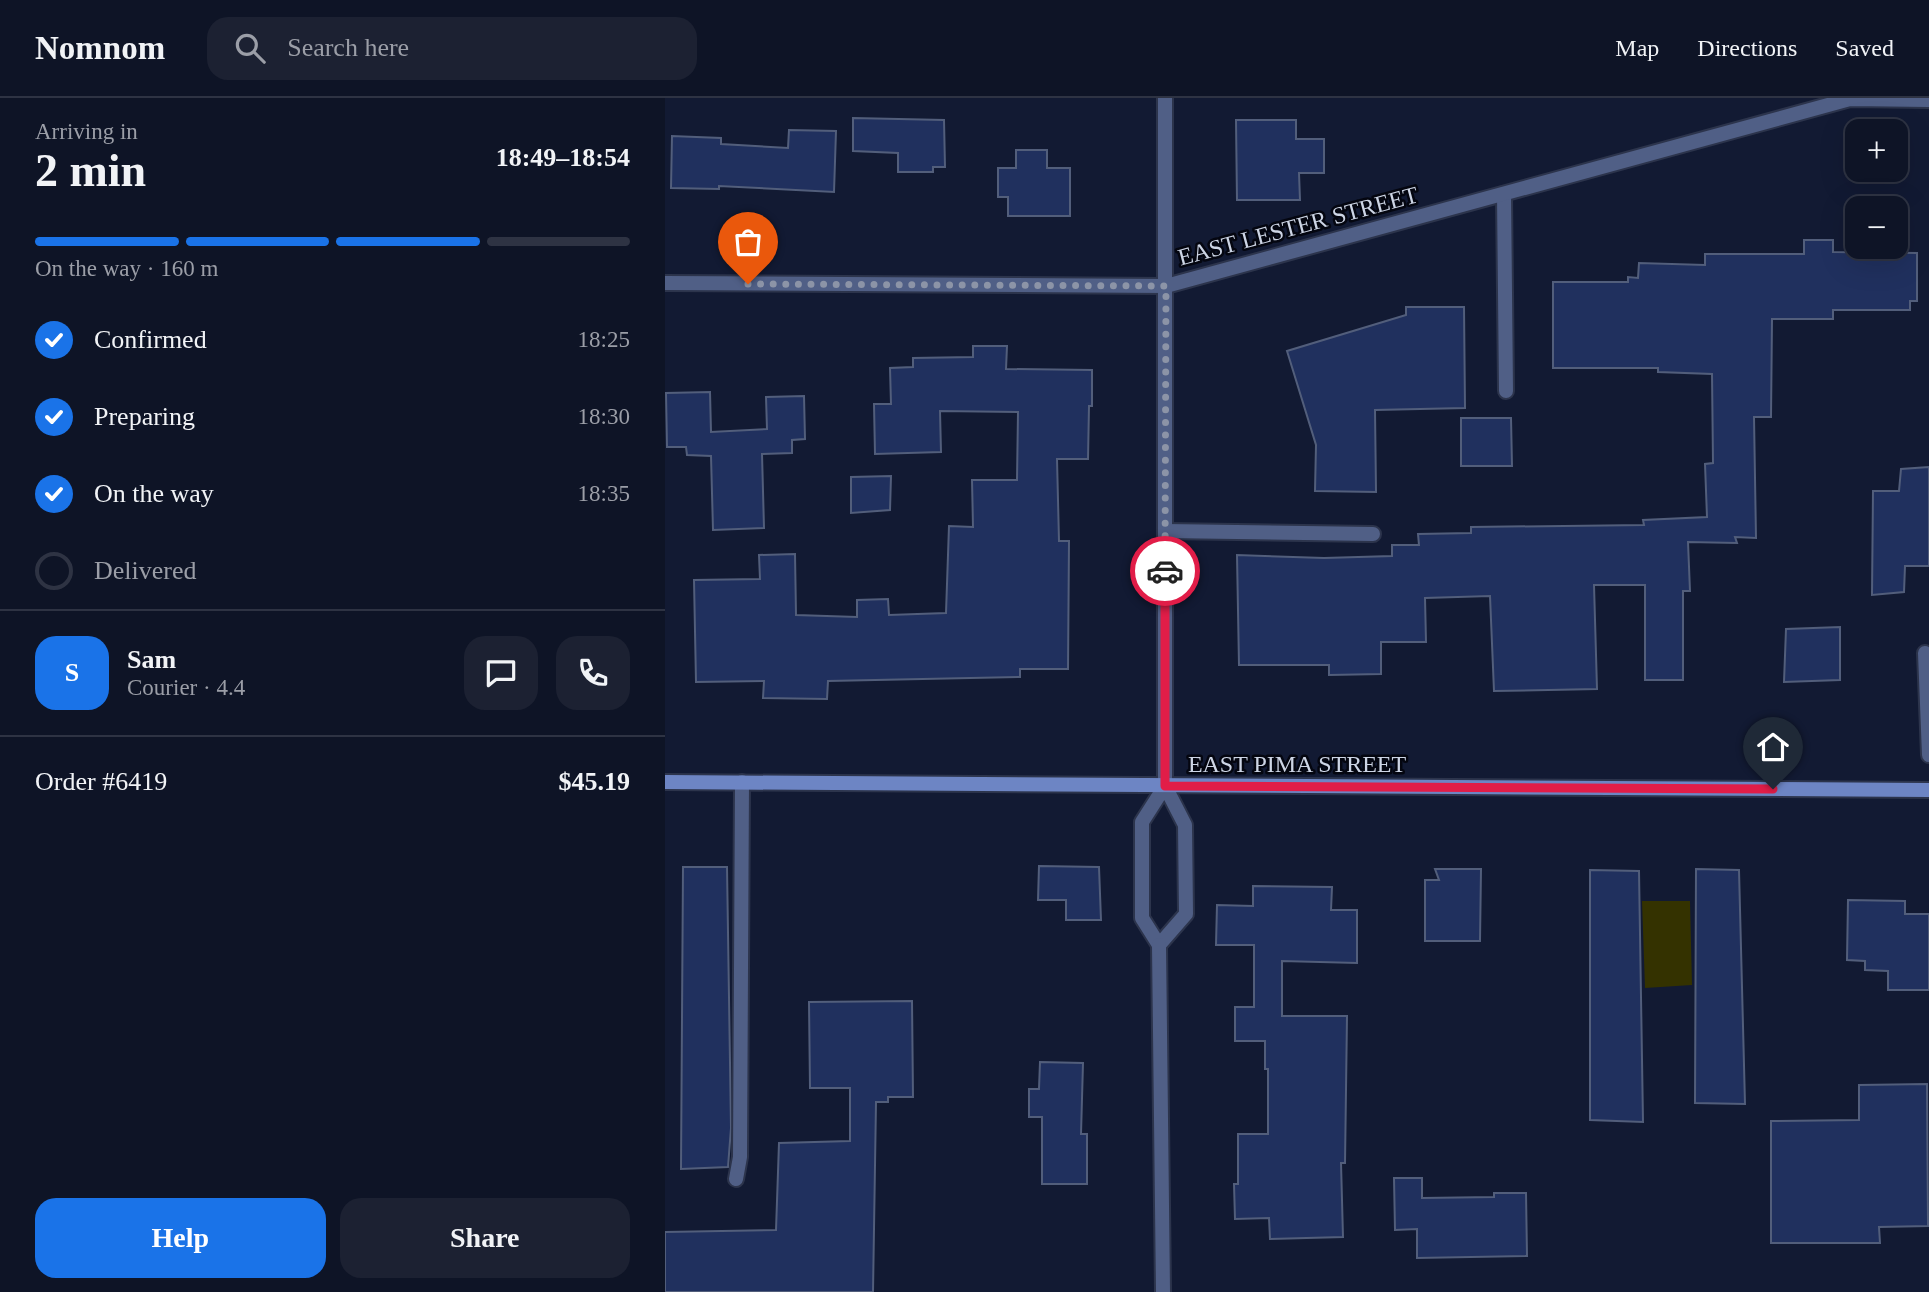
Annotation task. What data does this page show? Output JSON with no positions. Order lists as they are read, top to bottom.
{
  "streets": {
    "street": ["EAST LESTER STREET", "EAST PIMA STREET"]
  },
  "page": {
    "header": "Nomnom",
    "search": "Search here",
    "nav": ["Map", "Directions", "Saved"],
    "heading": ["2 min", "Arriving in", "18:49–18:54"],
    "panel": [
      "Sam",
      "Courier · 4.4",
      "Order #6419",
      "$45.19"
    ],
    "map_buttons": ["+", "−"],
    "bar": "On the way · 160 m",
    "list": [
      ["Confirmed", "18:25"],
      ["Preparing", "18:30"],
      ["On the way", "18:35"],
      "Delivered"
    ],
    "round": "S",
    "buttons": ["Help", "Share"]
  }
}
